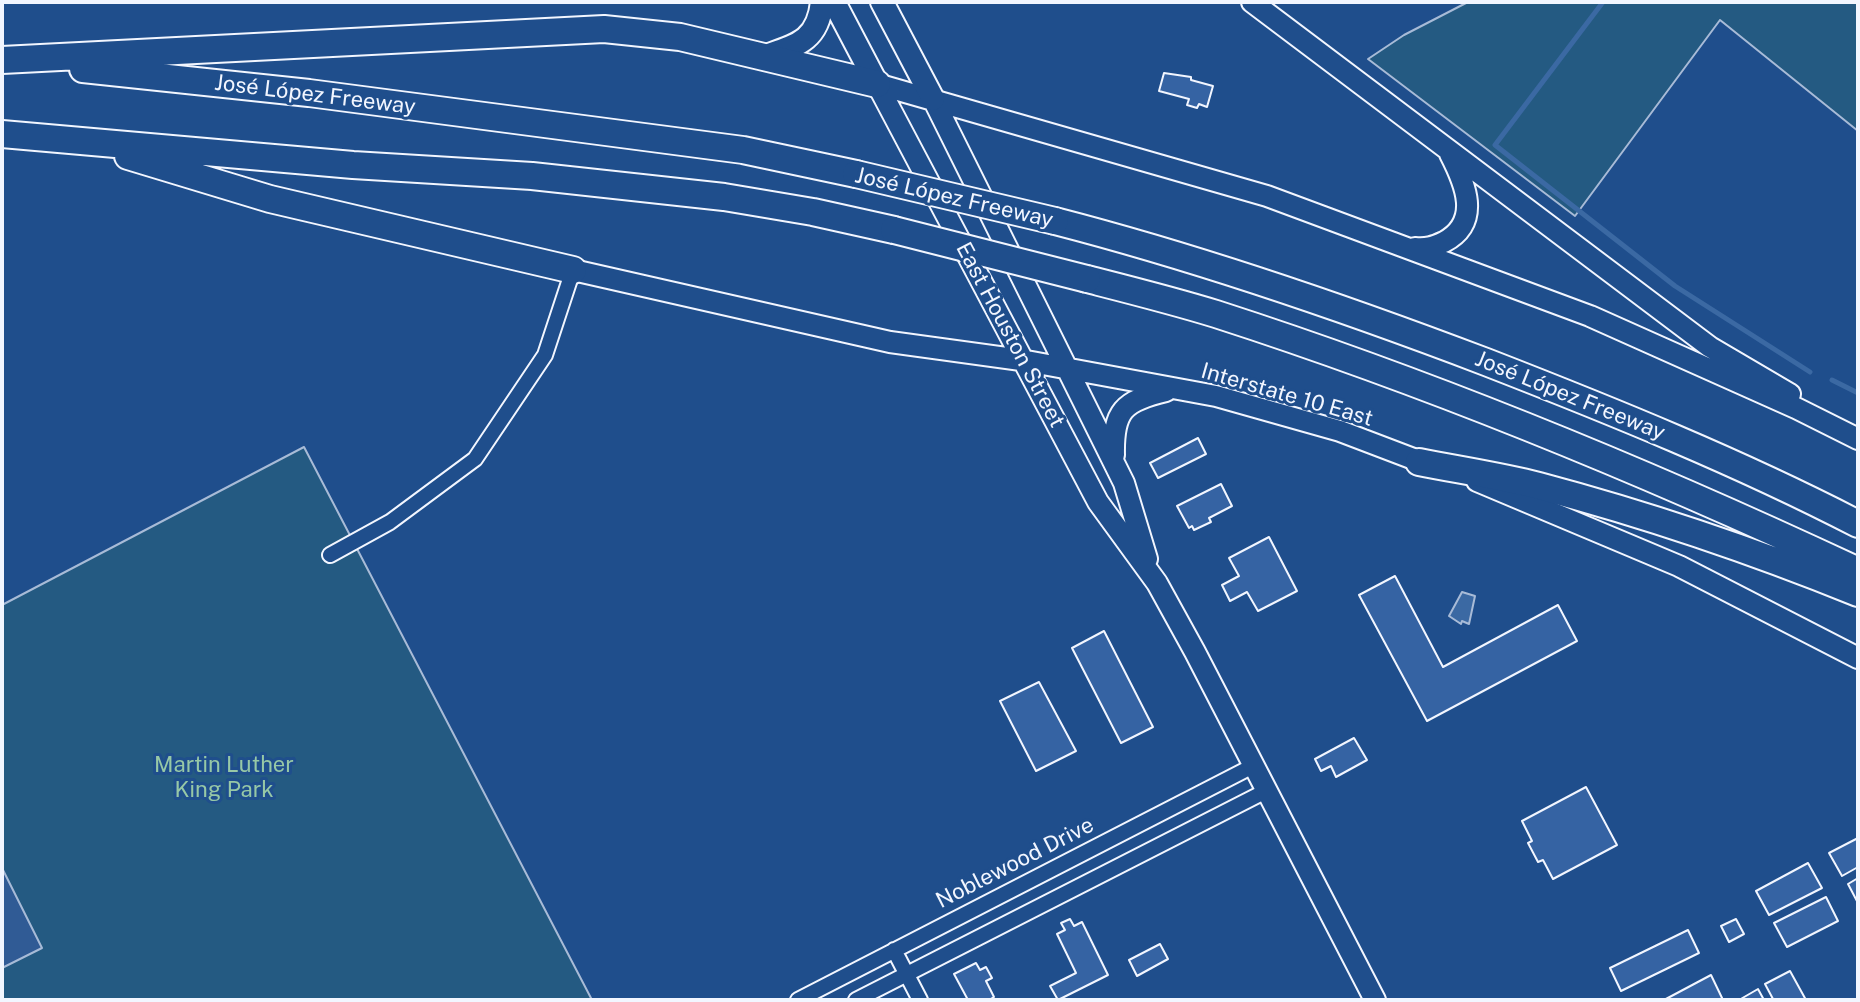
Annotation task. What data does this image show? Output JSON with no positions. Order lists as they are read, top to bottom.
{
  "streets": {
    "highway": ["José López Freeway"],
    "main road": ["East Houston Street", "Interstate 10 East"],
    "street": ["Noblewood Drive"]
  },
  "crossings": [
    ["East Houston Street", "Interstate 10 East"],
    ["East Houston Street", "Noblewood Drive"]
  ],
  "parks": ["Martin Luther King Park"]
}
